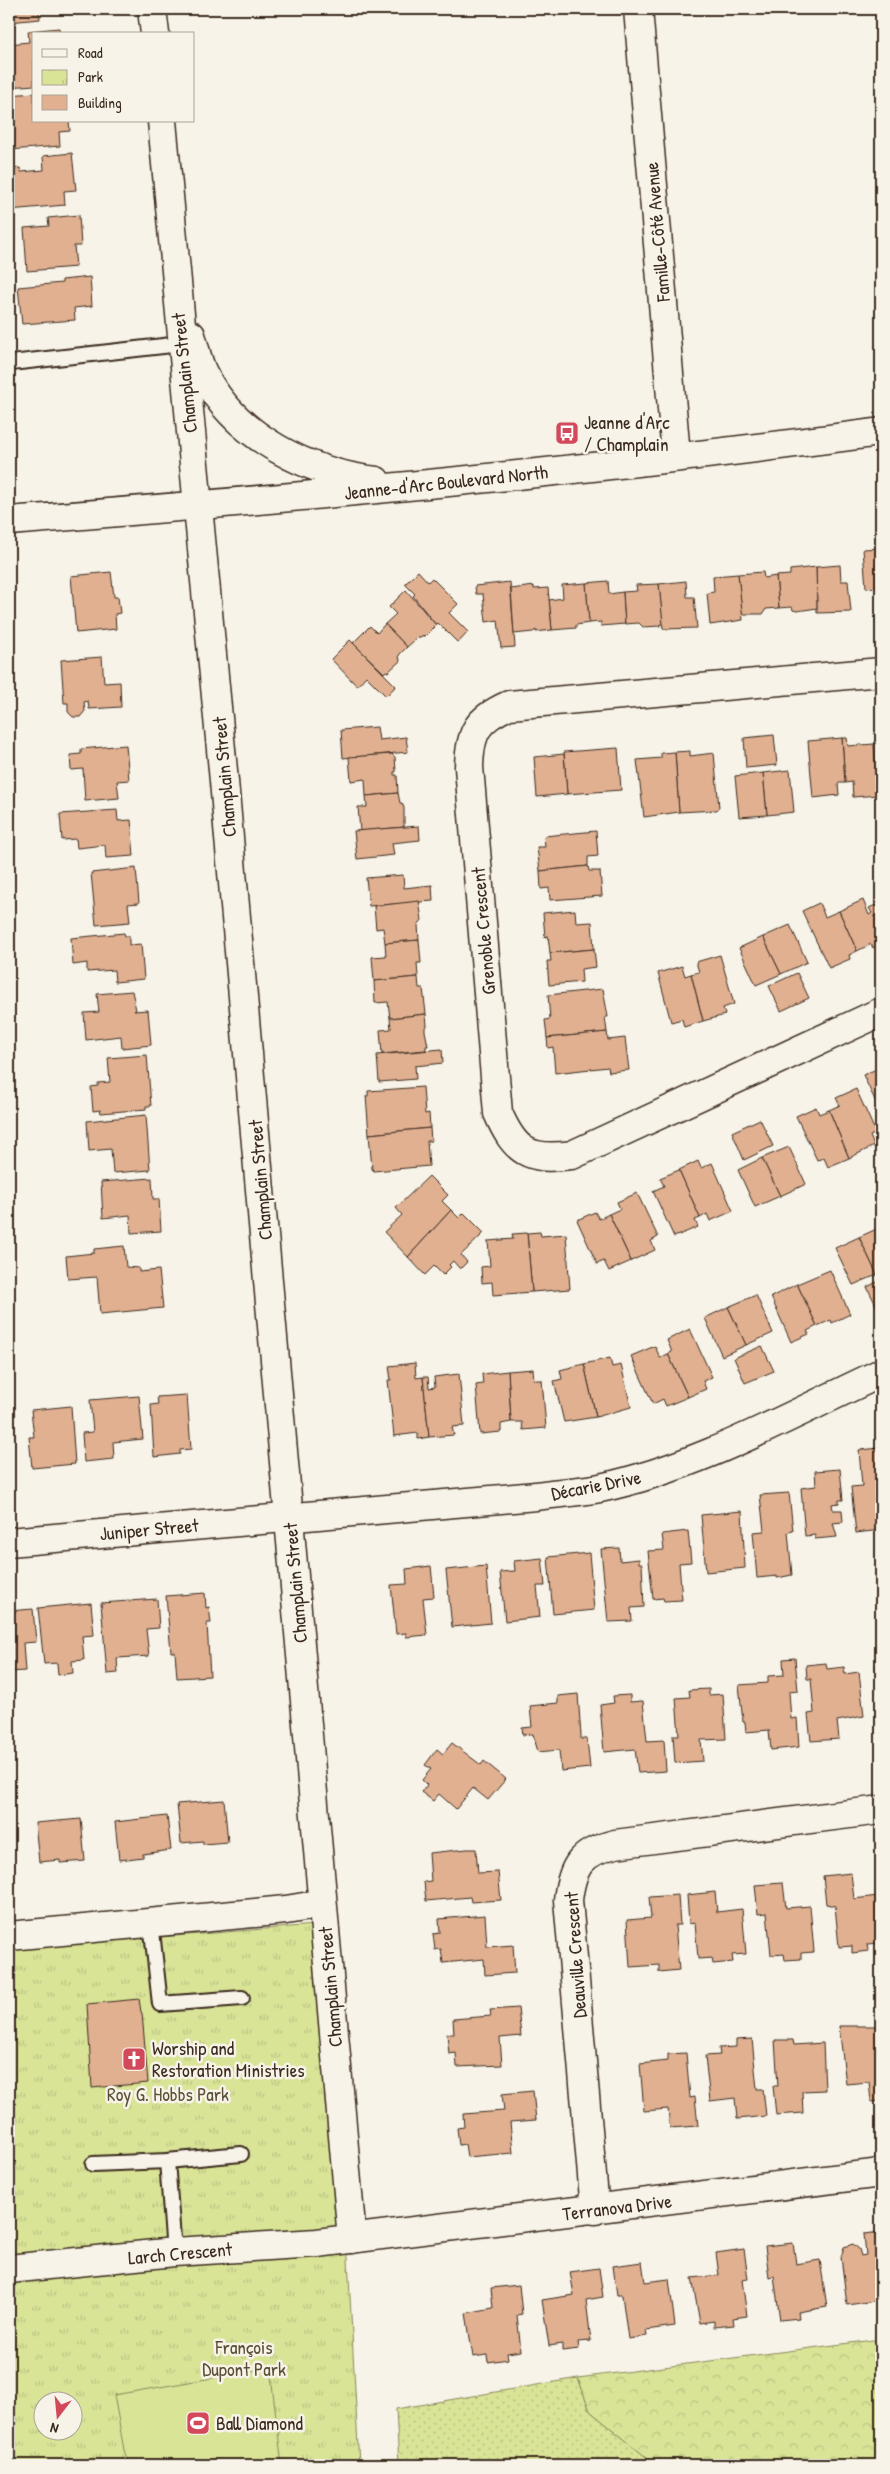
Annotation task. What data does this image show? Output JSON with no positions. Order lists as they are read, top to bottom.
{
  "streets": {
    "street": [
      "Famille-Côté Avenue",
      "Champlain Street",
      "Jeanne-d'Arc Boulevard North",
      "Grenoble Crescent",
      "Décarie Drive",
      "Juniper Street",
      "Deauville Crescent",
      "Terranova Drive",
      "Larch Crescent"
    ]
  },
  "crossings": [
    ["Famille-Côté Avenue", "Jeanne-d'Arc Boulevard North"],
    ["Champlain Street", "Jeanne-d'Arc Boulevard North"],
    ["Champlain Street", "Décarie Drive"],
    ["Champlain Street", "Juniper Street"],
    ["Champlain Street", "Terranova Drive"],
    ["Champlain Street", "Larch Crescent"],
    ["Décarie Drive", "Juniper Street"],
    ["Deauville Crescent", "Terranova Drive"],
    ["Terranova Drive", "Larch Crescent"]
  ],
  "parks": ["Roy G. Hobbs Park", "François Dupont Park"],
  "places": {
    "bus stop": ["Jeanne d'Arc / Champlain"],
    "church": ["Worship and Restoration Ministries"],
    "sports": ["Ball Diamond"]
  },
  "legend": ["Road", "Park", "Building"],
  "north": "bottom"
}
